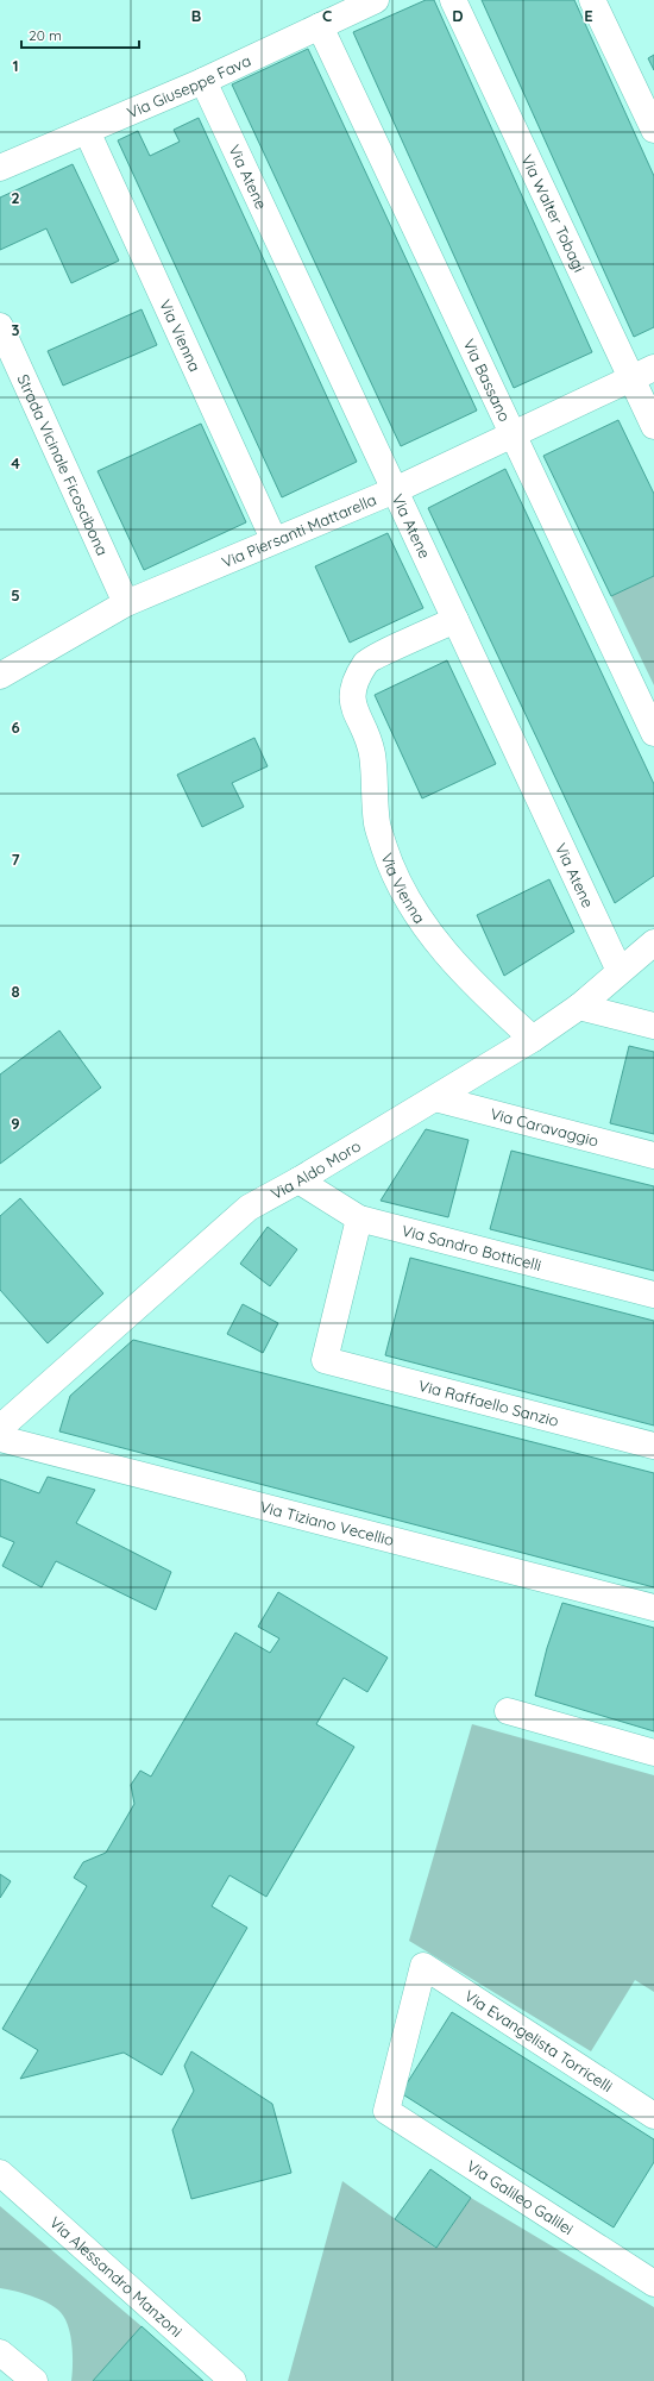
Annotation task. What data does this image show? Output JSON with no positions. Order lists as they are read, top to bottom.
{
  "streets": {
    "street": [
      "Via Giuseppe Fava",
      "Via Atene",
      "Via Walter Tobagi",
      "Via Vienna",
      "Via Bassano",
      "Strada Vicinale Ficoscibona",
      "Via Piersanti Mattarella",
      "Via Caravaggio",
      "Via Aldo Moro",
      "Via Sandro Botticelli",
      "Via Raffaello Sanzio",
      "Via Tiziano Vecellio",
      "Via Evangelista Torricelli",
      "Via Galileo Galilei",
      "Via Alessandro Manzoni"
    ]
  },
  "crossings": [
    ["Via Giuseppe Fava", "Via Atene"],
    ["Via Giuseppe Fava", "Via Vienna"],
    ["Via Giuseppe Fava", "Via Bassano"],
    ["Via Atene", "Via Vienna"],
    ["Via Atene", "Via Piersanti Mattarella"],
    ["Via Atene", "Via Aldo Moro"],
    ["Via Walter Tobagi", "Via Piersanti Mattarella"],
    ["Via Vienna", "Via Piersanti Mattarella"],
    ["Via Vienna", "Via Aldo Moro"],
    ["Via Bassano", "Via Piersanti Mattarella"],
    ["Strada Vicinale Ficoscibona", "Via Piersanti Mattarella"],
    ["Via Caravaggio", "Via Aldo Moro"],
    ["Via Aldo Moro", "Via Sandro Botticelli"],
    ["Via Sandro Botticelli", "Via Raffaello Sanzio"],
    ["Via Evangelista Torricelli", "Via Galileo Galilei"]
  ],
  "scale_bar": "20 m",
  "grid": {
    "columns": [
      "B",
      "C",
      "D",
      "E"
    ],
    "rows": [
      "1",
      "2",
      "3",
      "4",
      "5",
      "6",
      "7",
      "8",
      "9"
    ]
  }
}
